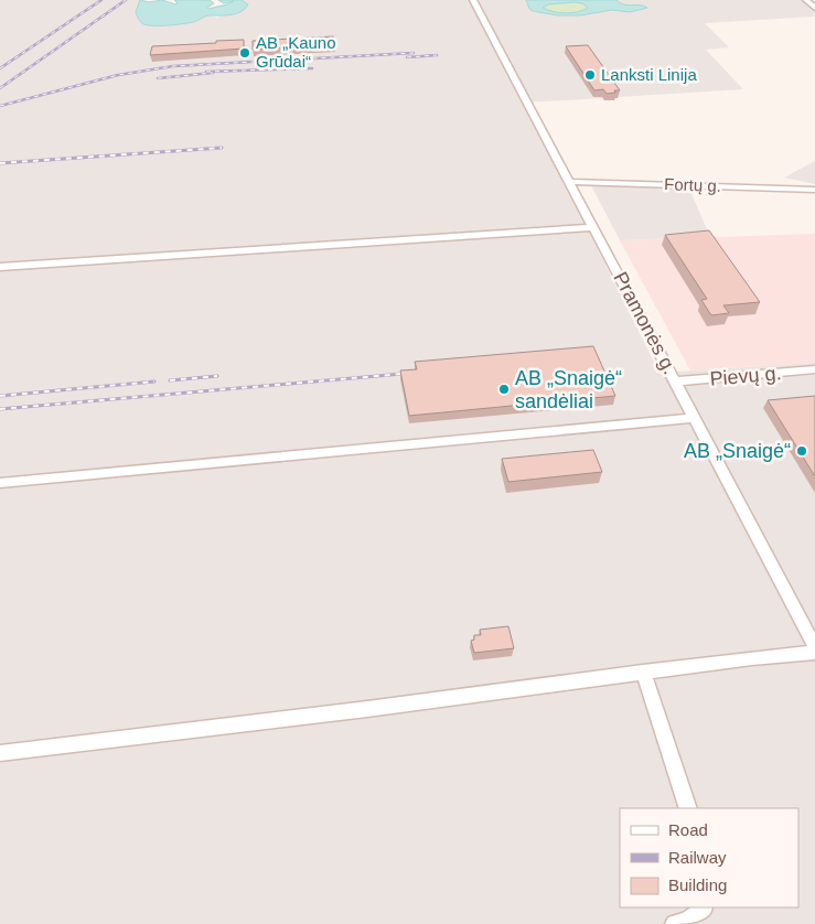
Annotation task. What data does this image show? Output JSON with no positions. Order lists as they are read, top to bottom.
{
  "streets": {
    "street": ["Fortų g.", "Pramonės g.", "Pievų g."]
  },
  "crossings": [
    ["Fortų g.", "Pramonės g."],
    ["Pramonės g.", "Pievų g."]
  ],
  "places": [
    "AB „Kauno Grūdai“",
    "Lanksti Linija",
    "AB „Snaigė“ sandėliai",
    "AB „Snaigė“"
  ],
  "legend": ["Road", "Railway", "Building"]
}
